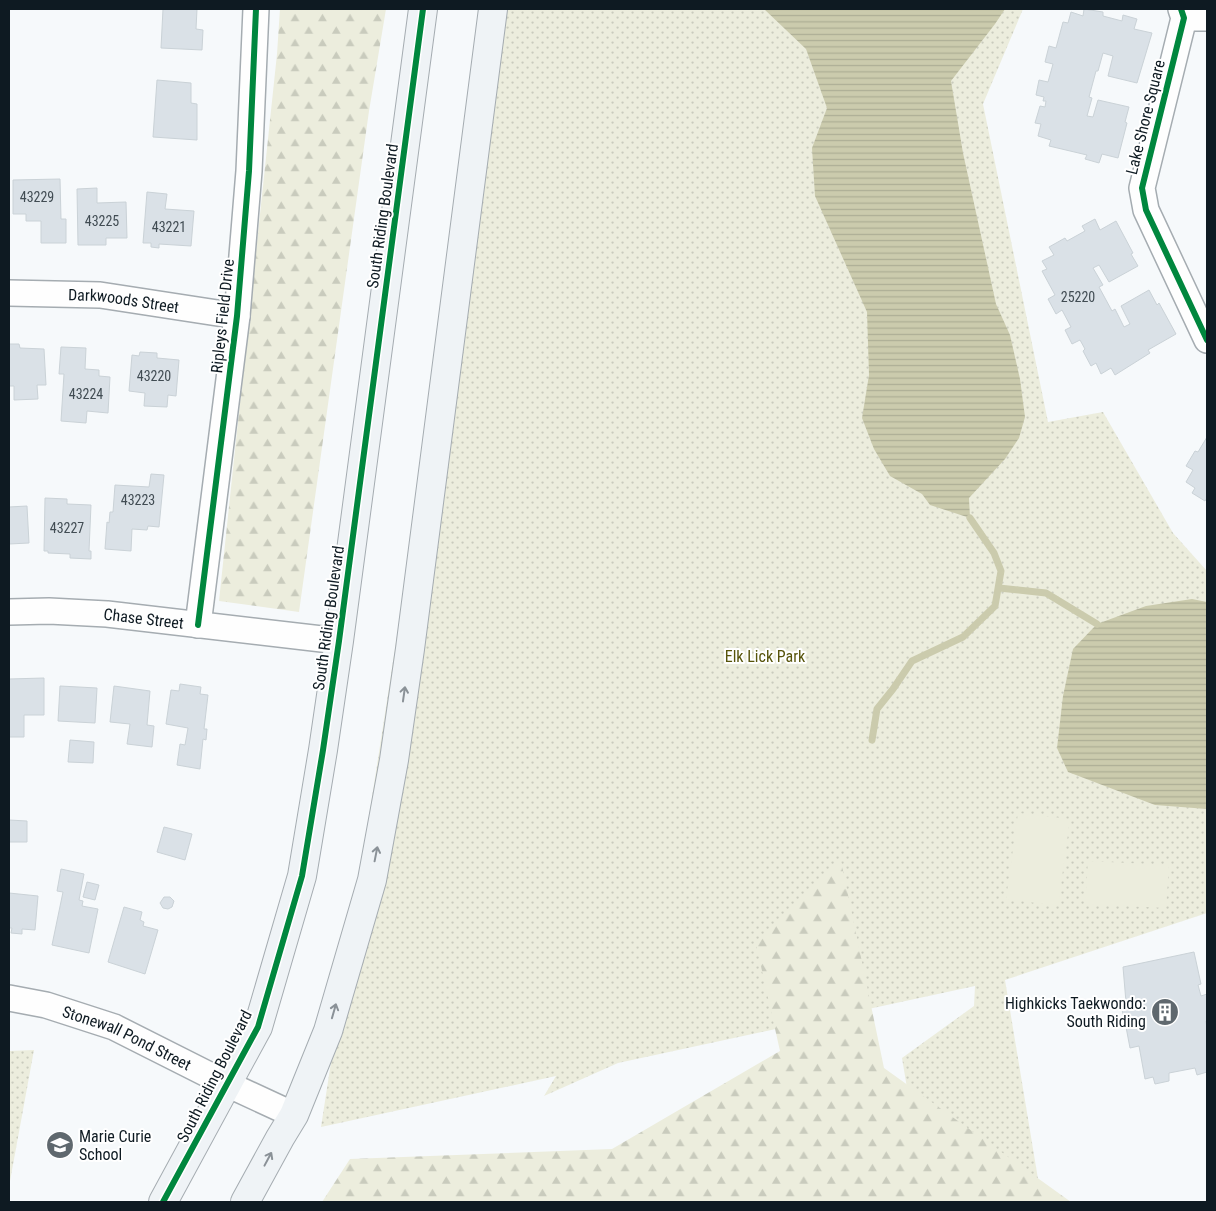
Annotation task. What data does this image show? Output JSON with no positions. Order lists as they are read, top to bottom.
{
  "streets": {
    "street": [
      "Lake Shore Square",
      "South Riding Boulevard",
      "Darkwoods Street",
      "Ripleys Field Drive",
      "Chase Street",
      "Stonewall Pond Street"
    ]
  },
  "crossings": [
    ["South Riding Boulevard", "Chase Street"],
    ["South Riding Boulevard", "Stonewall Pond Street"],
    ["Darkwoods Street", "Ripleys Field Drive"],
    ["Ripleys Field Drive", "Chase Street"]
  ],
  "parks": ["Elk Lick Park"],
  "places": {
    "building": ["Highkicks Taekwondo: South Riding"],
    "school or university": ["Marie Curie School"]
  },
  "house_numbers": [
    "43229",
    "43225",
    "43221",
    "25220",
    "43220",
    "43224",
    "43223",
    "43227"
  ]
}
